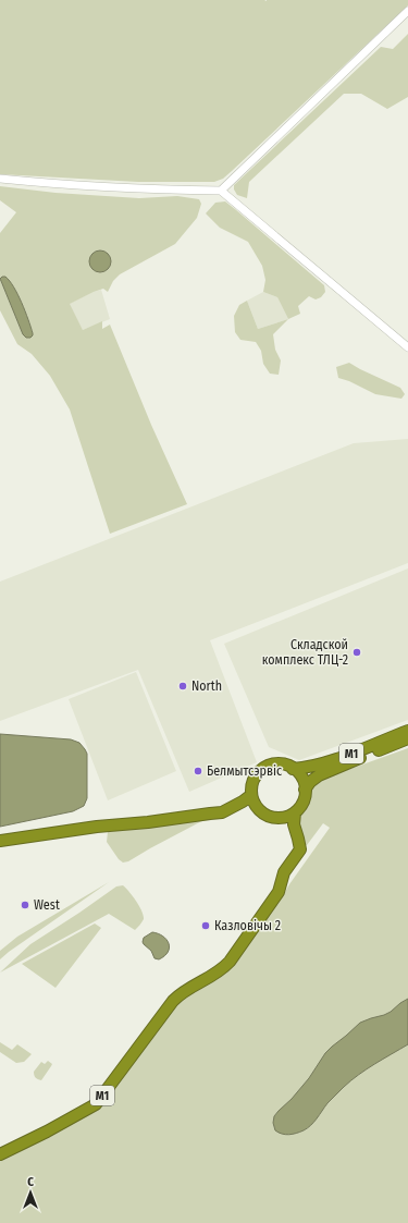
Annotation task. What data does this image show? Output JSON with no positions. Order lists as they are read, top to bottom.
{
  "streets": {
    "highway": ["М1"]
  },
  "places": [
    "Складской комплекс ТЛЦ-2",
    "North",
    "Белмытсэрвіс",
    "West",
    "Казловічы 2"
  ],
  "north": "top"
}
